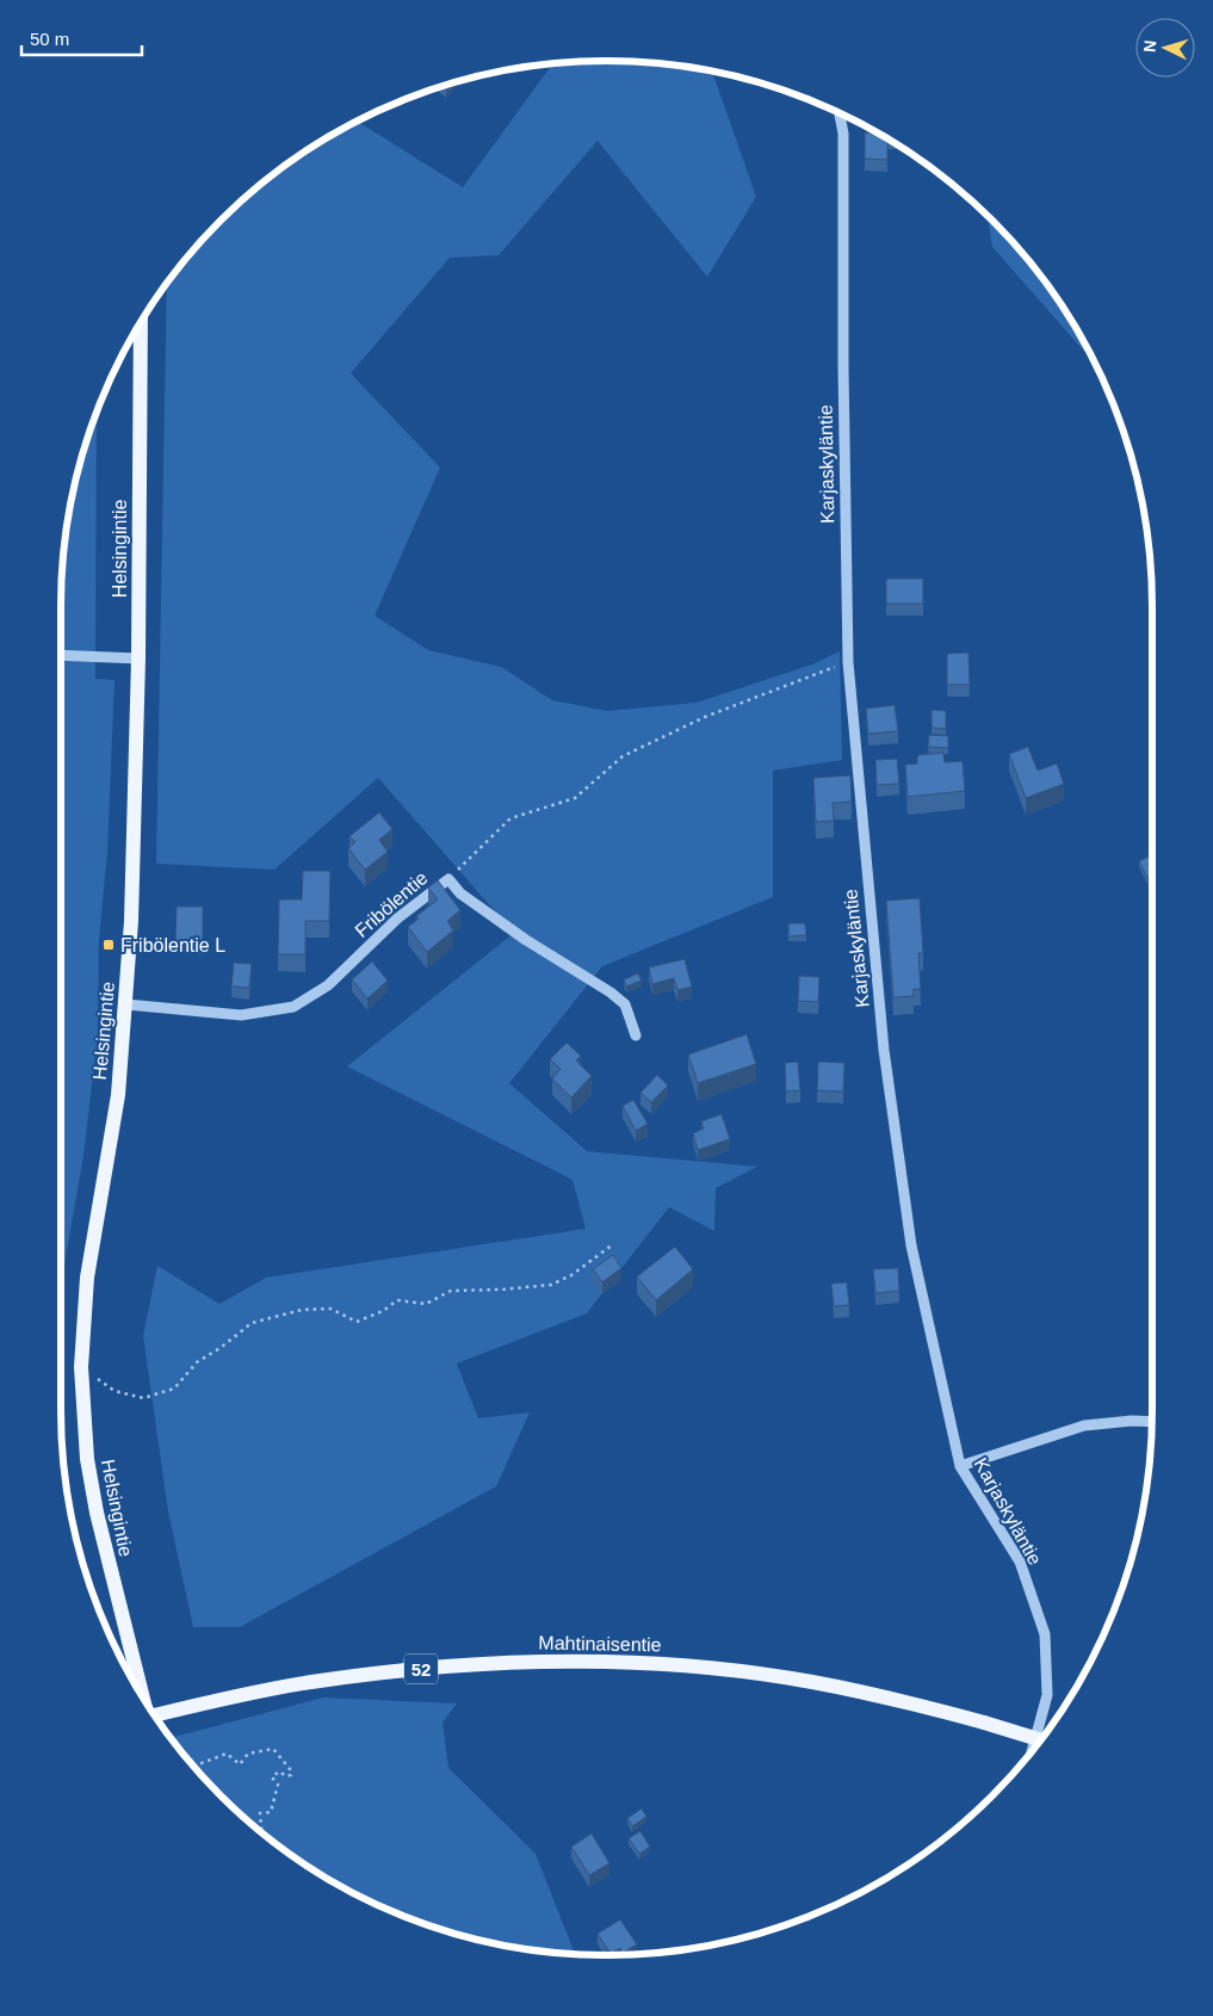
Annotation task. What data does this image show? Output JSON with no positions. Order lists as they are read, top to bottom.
{
  "streets": {
    "main road": ["Helsingintie", "Mahtinaisentie", "52"],
    "street": ["Karjaskyläntie", "Fribölentie"]
  },
  "crossings": [
    ["Helsingintie", "Fribölentie"]
  ],
  "places": {
    "transit": ["Fribölentie L"]
  },
  "scale_bar": "50 m",
  "north": "left"
}
